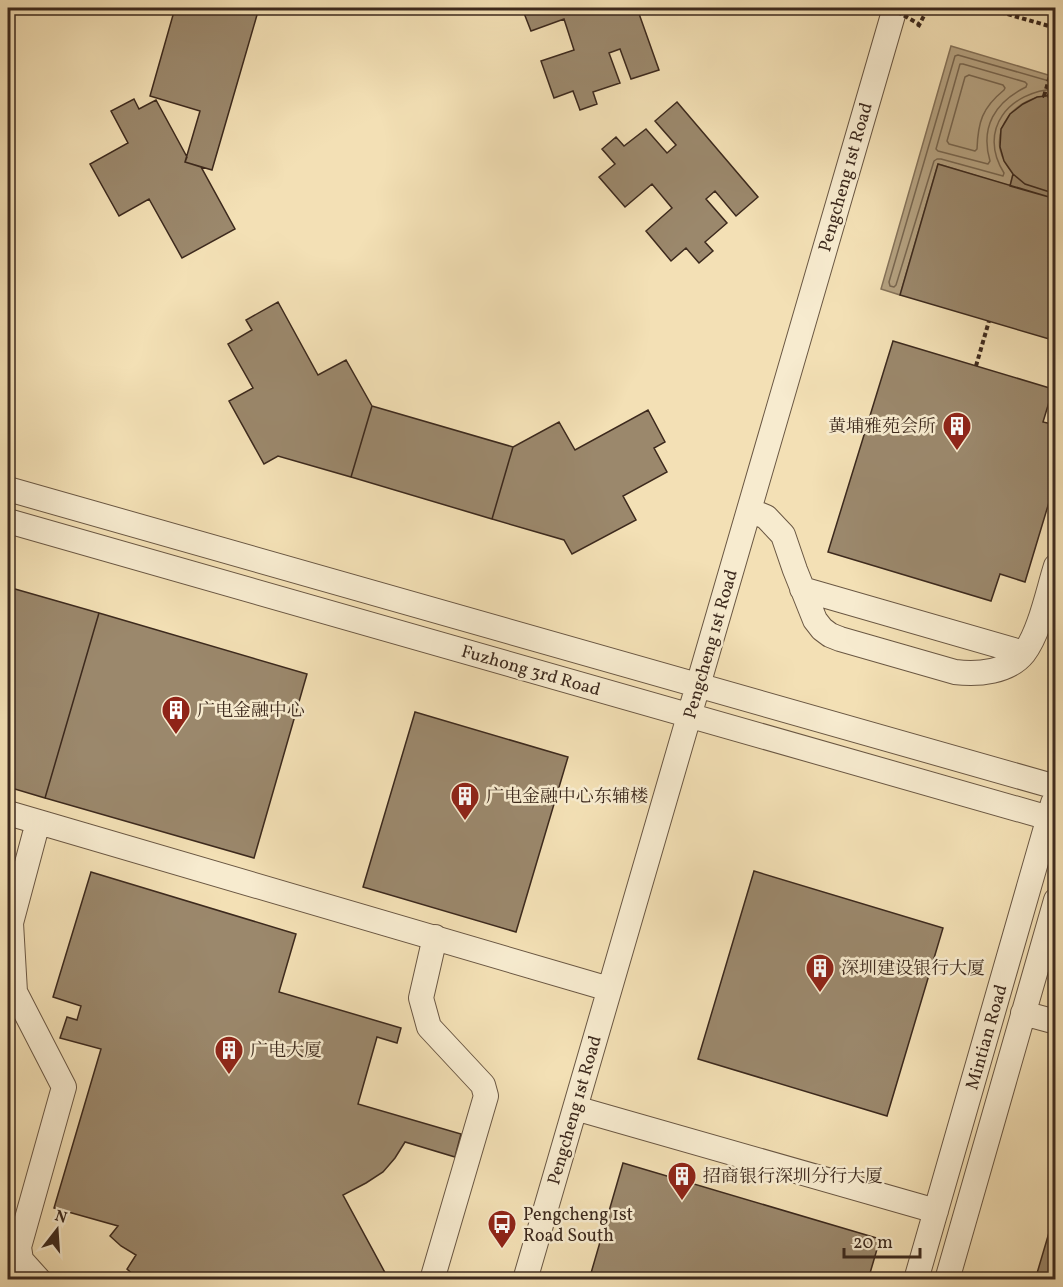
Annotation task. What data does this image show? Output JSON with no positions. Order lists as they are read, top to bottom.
{
  "streets": {
    "street": ["Pengcheng 1st Road", "Fuzhong 3rd Road", "Mintian Road"]
  },
  "crossings": [
    ["Pengcheng 1st Road", "Fuzhong 3rd Road"],
    ["Fuzhong 3rd Road", "Mintian Road"]
  ],
  "places": {
    "building": [
      "黄埔雅苑会所",
      "广电金融中心",
      "广电金融中心东辅楼",
      "深圳建设银行大厦",
      "广电大厦",
      "招商银行深圳分行大厦"
    ],
    "bus stop": ["Pengcheng 1st Road South"]
  },
  "scale_bar": "20 m",
  "north": "top"
}
